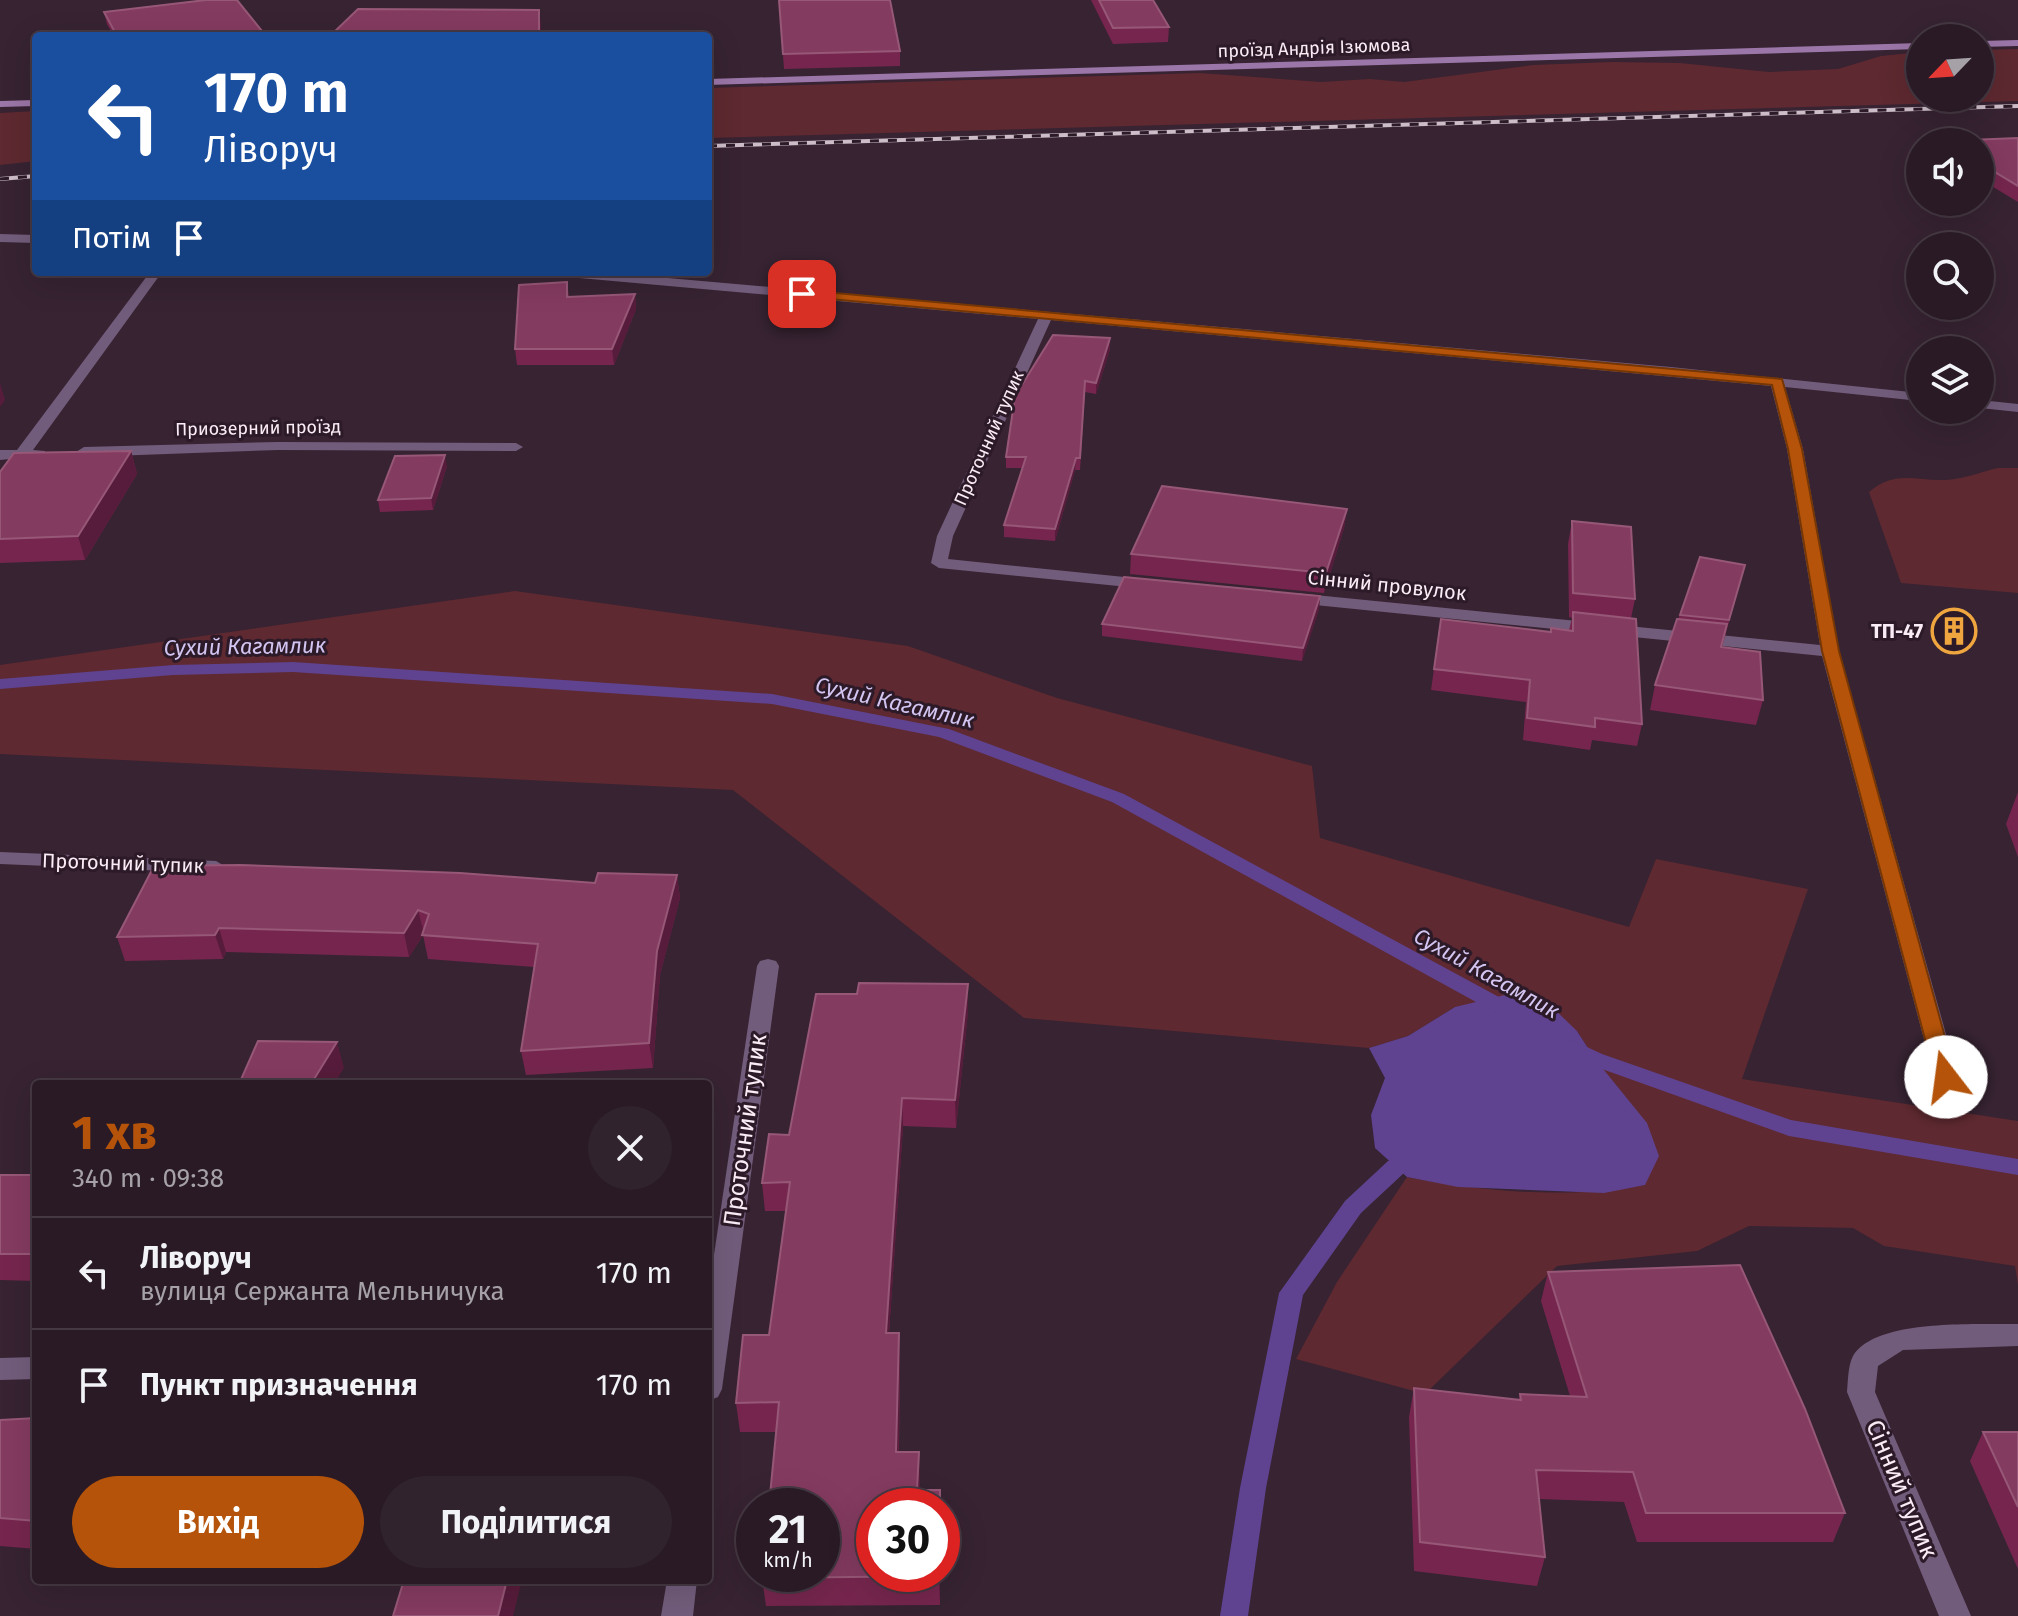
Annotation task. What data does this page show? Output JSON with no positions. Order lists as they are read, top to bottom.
{
  "streets": {
    "street": [
      "проїзд Андрія Ізюмова",
      "Приозерний проїзд",
      "Проточний тупик",
      "Сінний провулок",
      "Сінний тупик"
    ]
  },
  "water": ["Сухий Кагамлик"],
  "places": {
    "building": ["ТП-47"]
  },
  "north": "bottom left",
  "page": {
    "turn": ["170 m", "Ліворуч"],
    "then": "Потім",
    "heading": ["1 хв", "340 m · 09:38"],
    "list": [
      {
        "name": "Ліворуч",
        "note": "вулиця Сержанта Мельничука",
        "value": "170 m"
      },
      {
        "name": "Пункт призначення",
        "value": "170 m"
      }
    ],
    "buttons": ["Вихід", "Поділитися"],
    "speed": "21 km/h",
    "limit": "30"
  }
}
